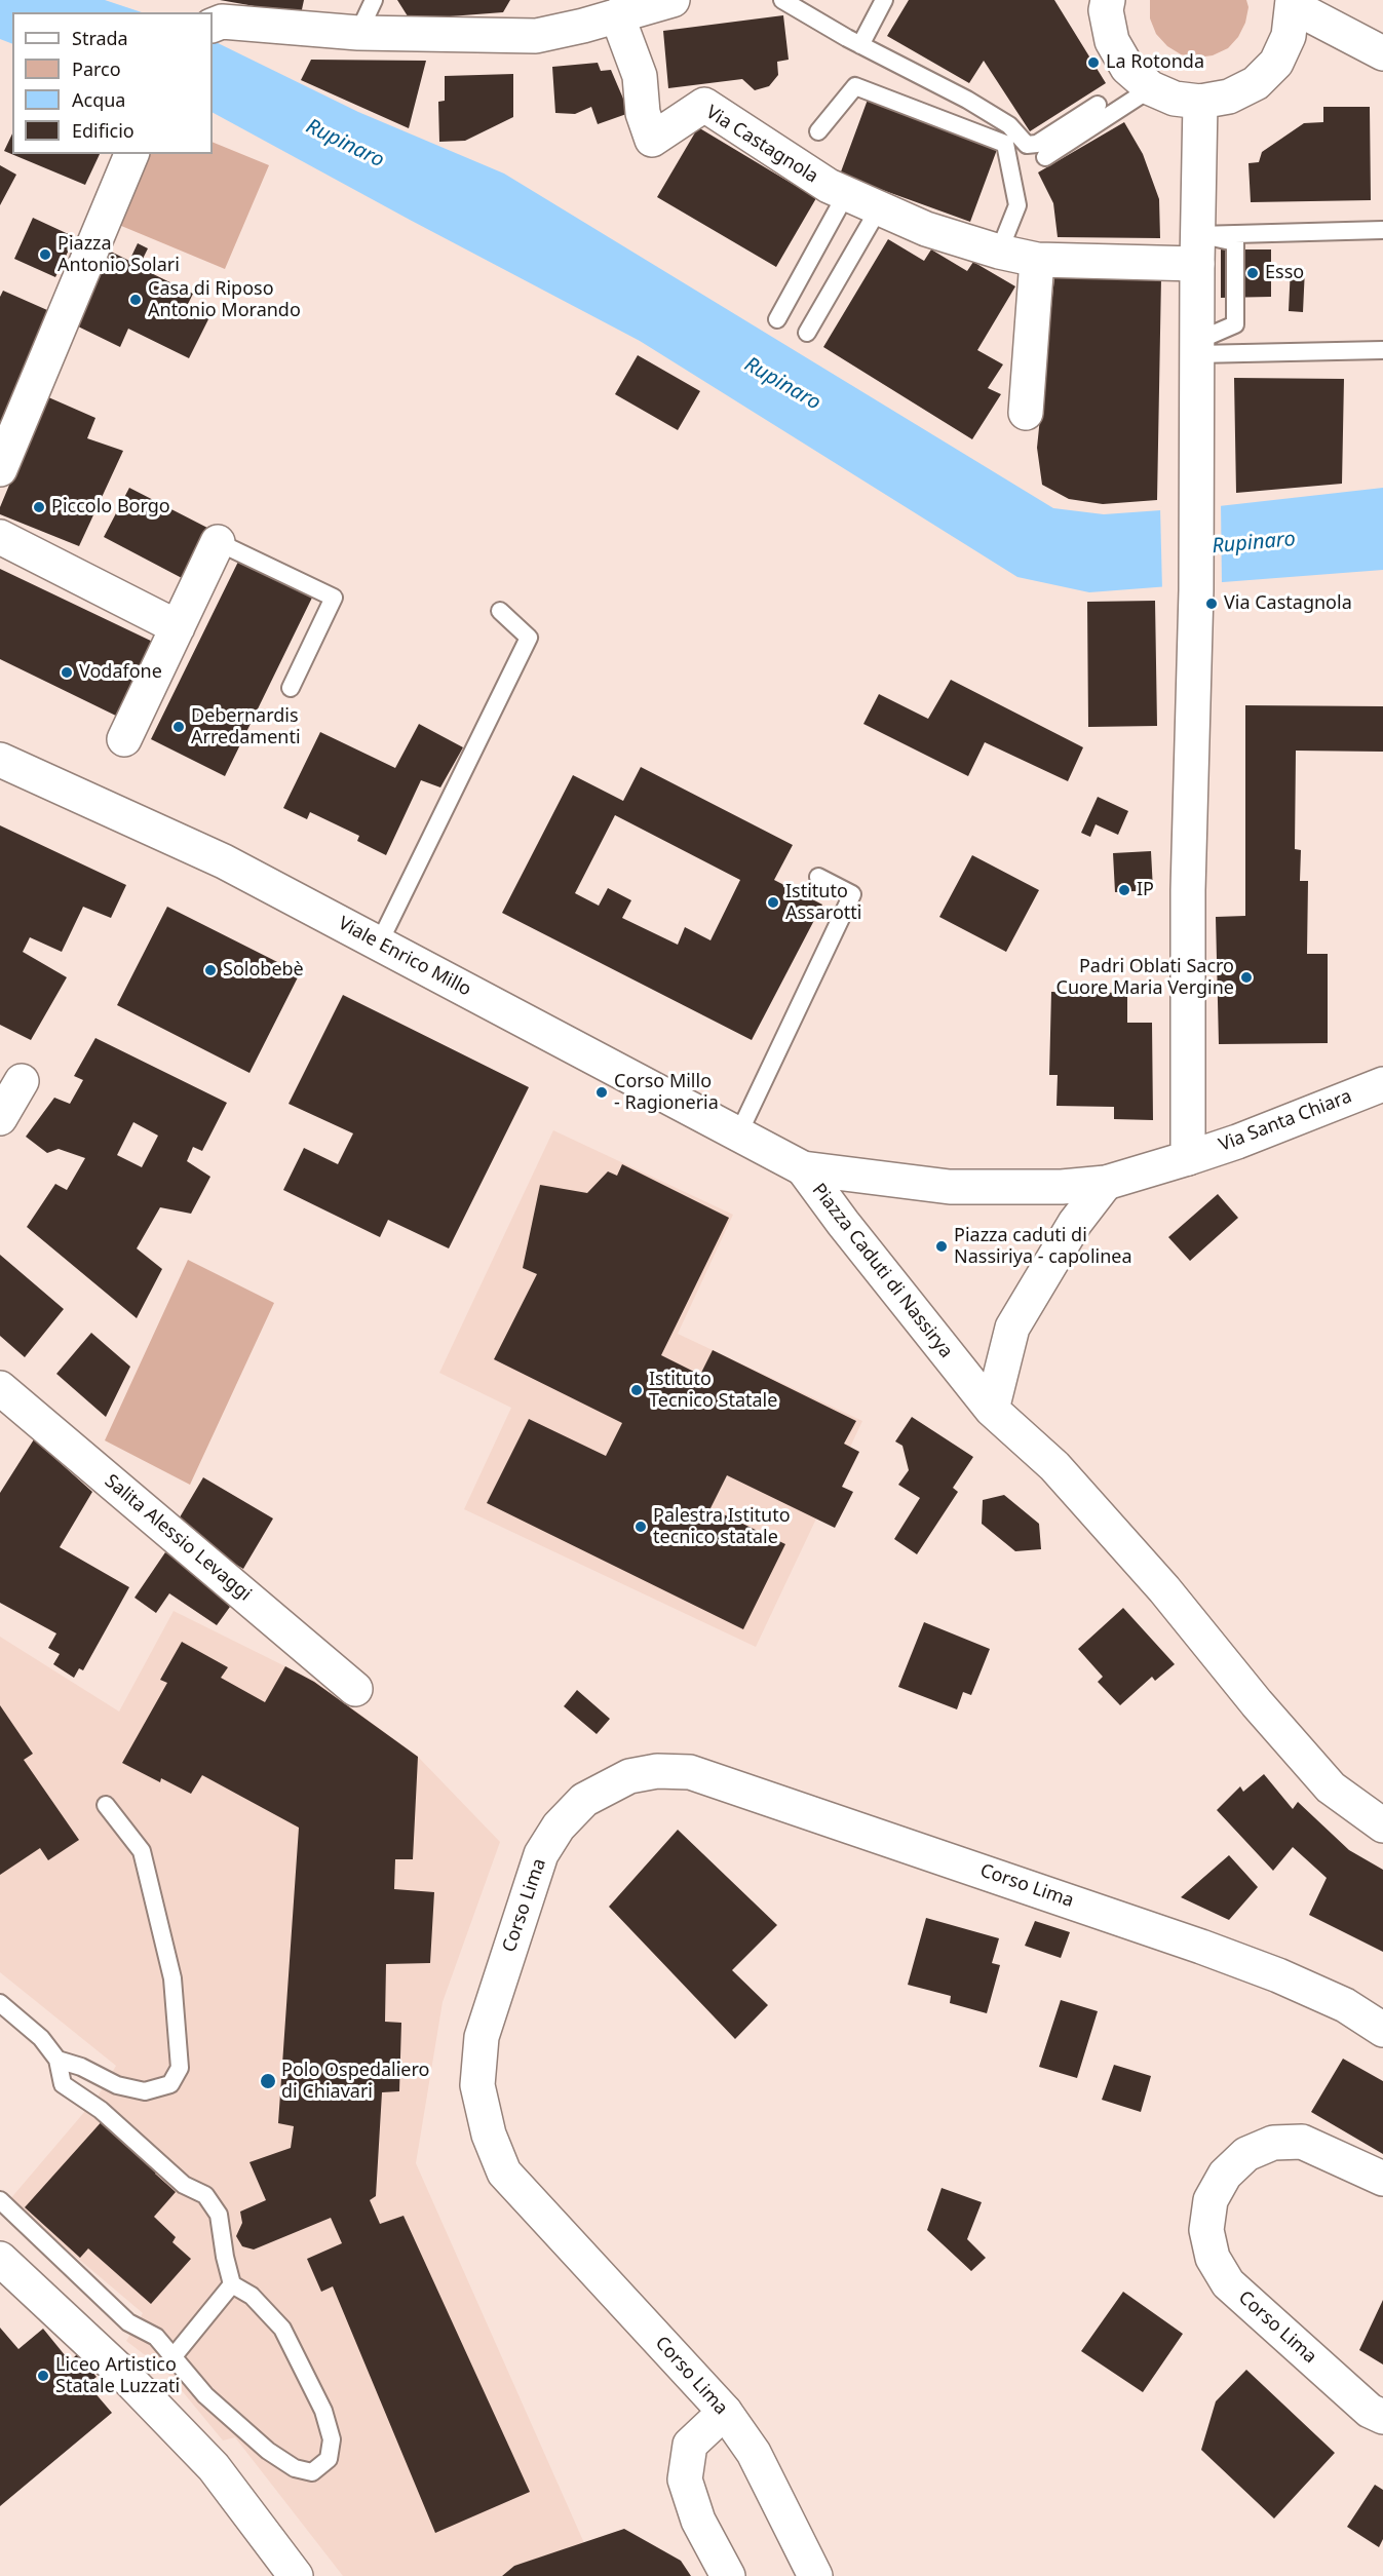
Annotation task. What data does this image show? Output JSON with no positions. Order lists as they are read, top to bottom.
{
  "streets": {
    "street": [
      "Via Castagnola",
      "Viale Enrico Millo",
      "Via Santa Chiara",
      "Piazza Caduti di Nassirya",
      "Salita Alessio Levaggi",
      "Corso Lima"
    ]
  },
  "crossings": [
    ["Viale Enrico Millo", "Piazza Caduti di Nassirya"],
    ["Via Santa Chiara", "Piazza Caduti di Nassirya"]
  ],
  "water": ["Rupinaro"],
  "places": [
    "La Rotonda",
    "Piazza Antonio Solari",
    "Esso",
    "Casa di Riposo Antonio Morando",
    "Piccolo Borgo",
    "Via Castagnola",
    "Vodafone",
    "Debernardis Arredamenti",
    "IP",
    "Istituto Assarotti",
    "Solobebè",
    "Padri Oblati Sacro Cuore Maria Vergine",
    "Corso Millo - Ragioneria",
    "Piazza caduti di Nassiriya - capolinea",
    "Istituto Tecnico Statale",
    "Palestra Istituto tecnico statale",
    "Polo Ospedaliero di Chiavari",
    "Liceo Artistico Statale Luzzati"
  ],
  "legend": [
    "Strada",
    "Parco",
    "Acqua",
    "Edificio"
  ]
}
